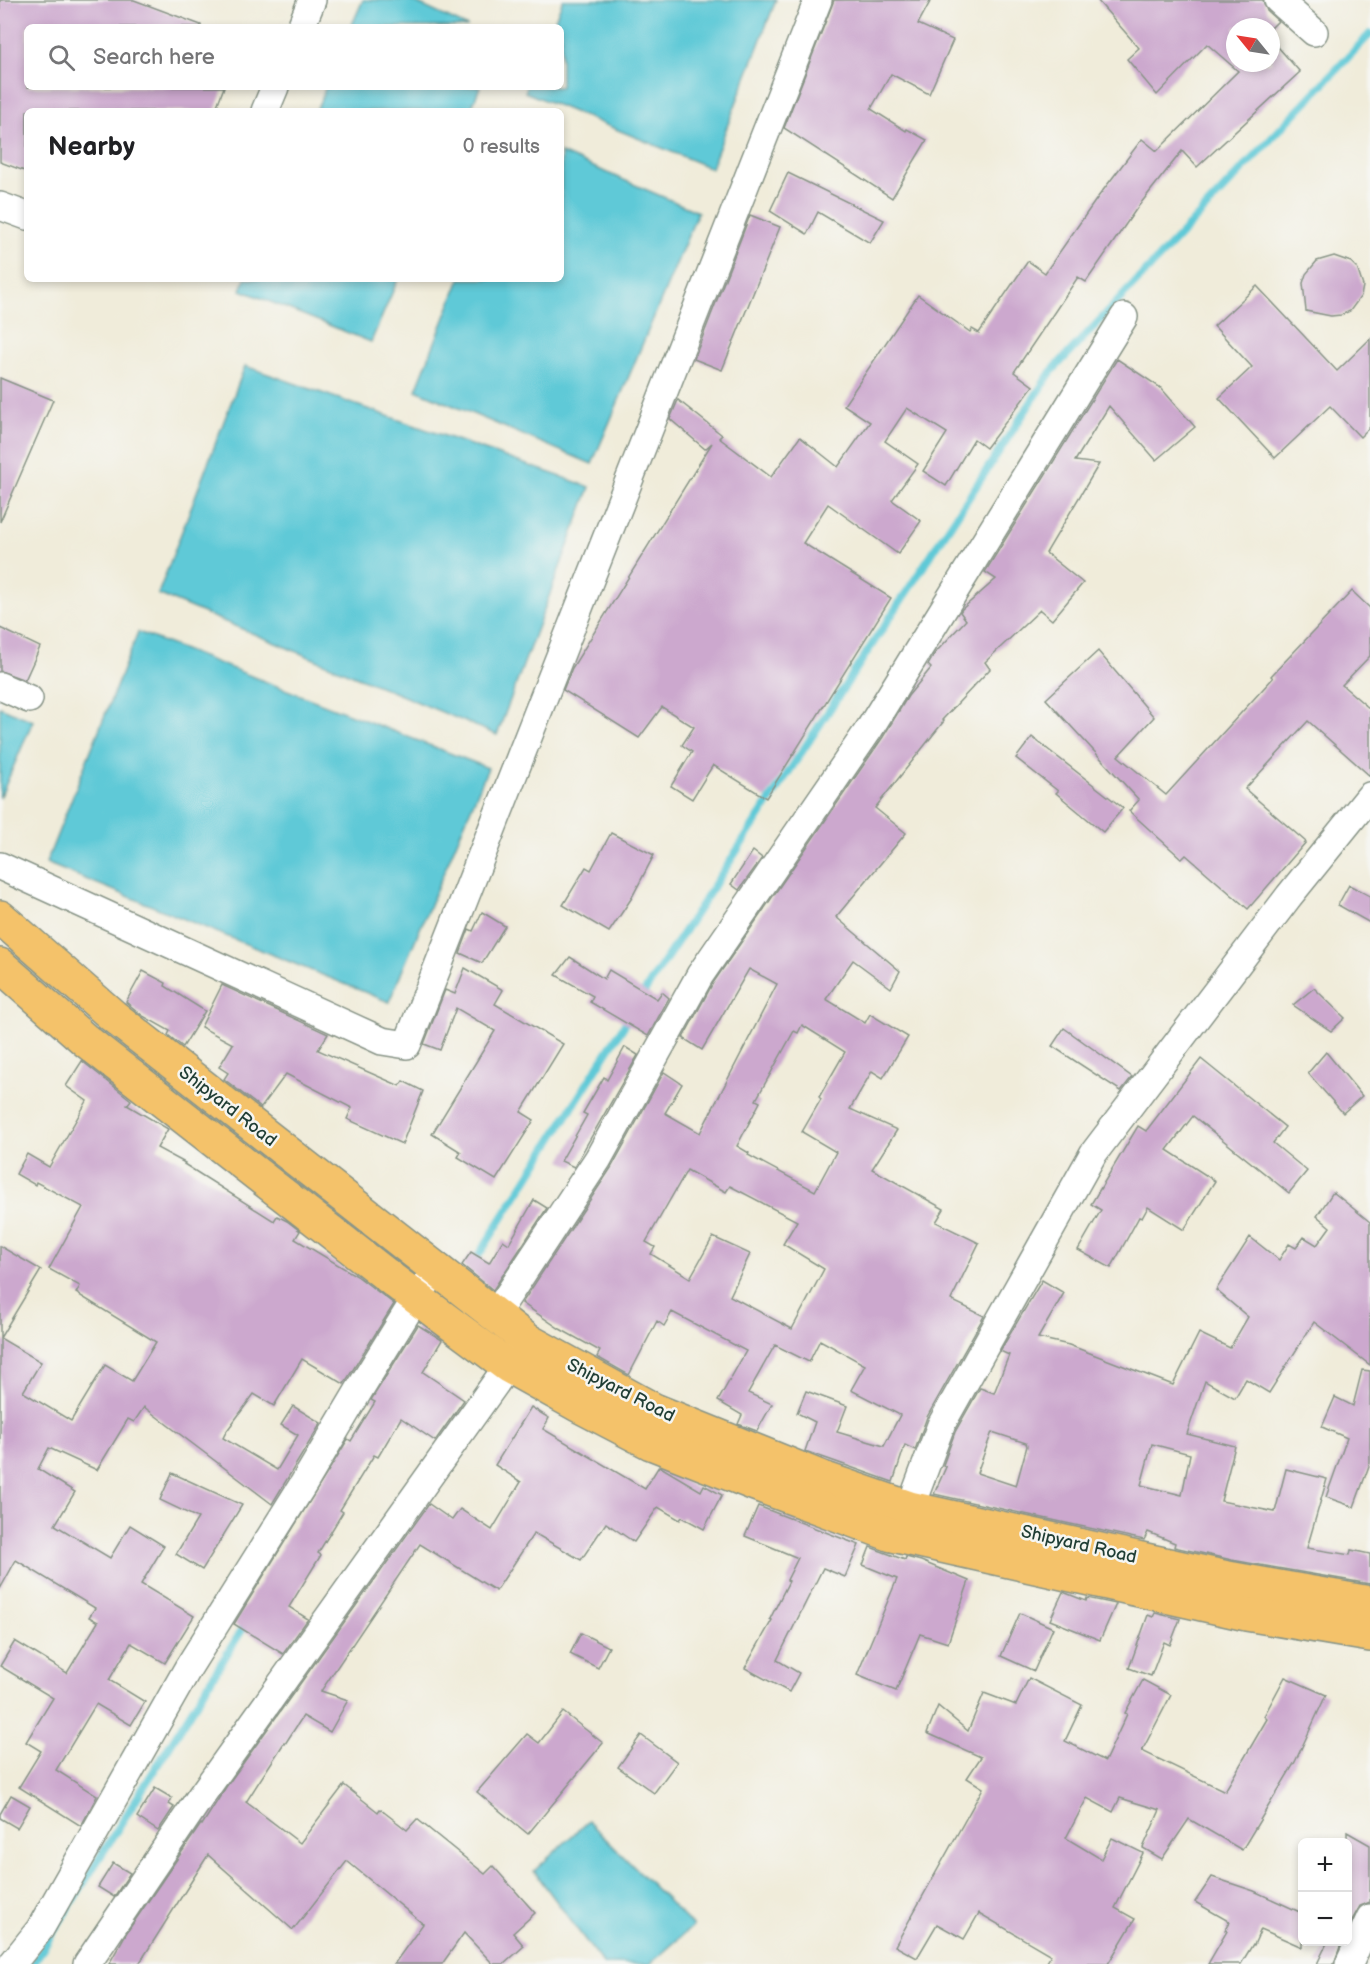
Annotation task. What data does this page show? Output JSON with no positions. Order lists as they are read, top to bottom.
{
  "streets": {
    "main road": ["Shipyard Road"]
  },
  "north": "top left",
  "page": {
    "search": "Search here",
    "heading": ["Nearby", "0 results"],
    "map_buttons": ["+", "−"]
  }
}
